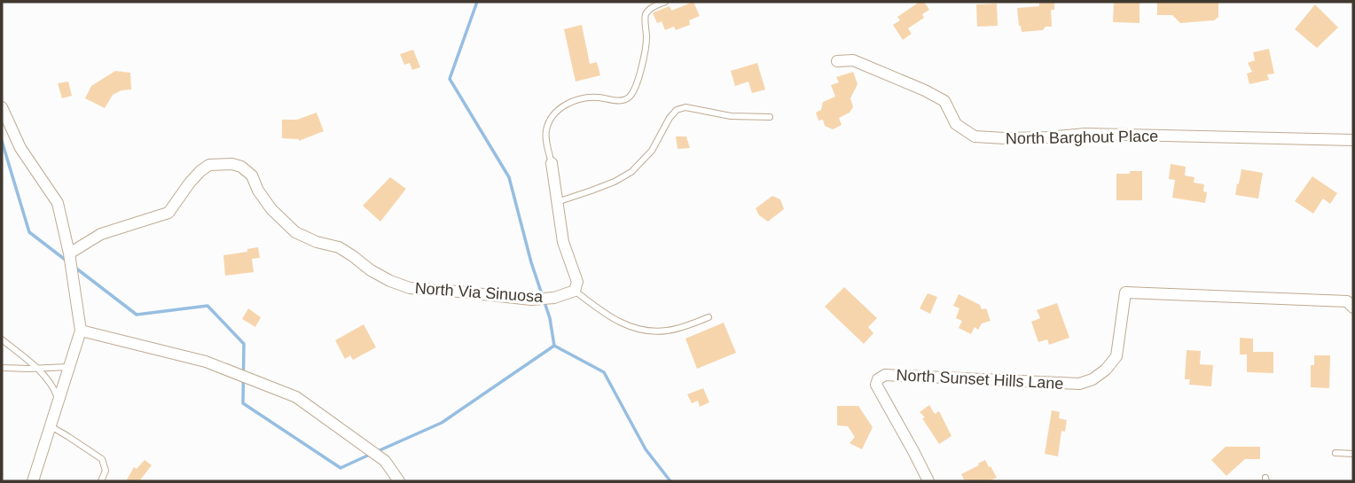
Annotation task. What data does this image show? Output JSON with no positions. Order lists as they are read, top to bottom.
{
  "streets": {
    "street": ["North Barghout Place", "North Via Sinuosa", "North Sunset Hills Lane"]
  }
}
